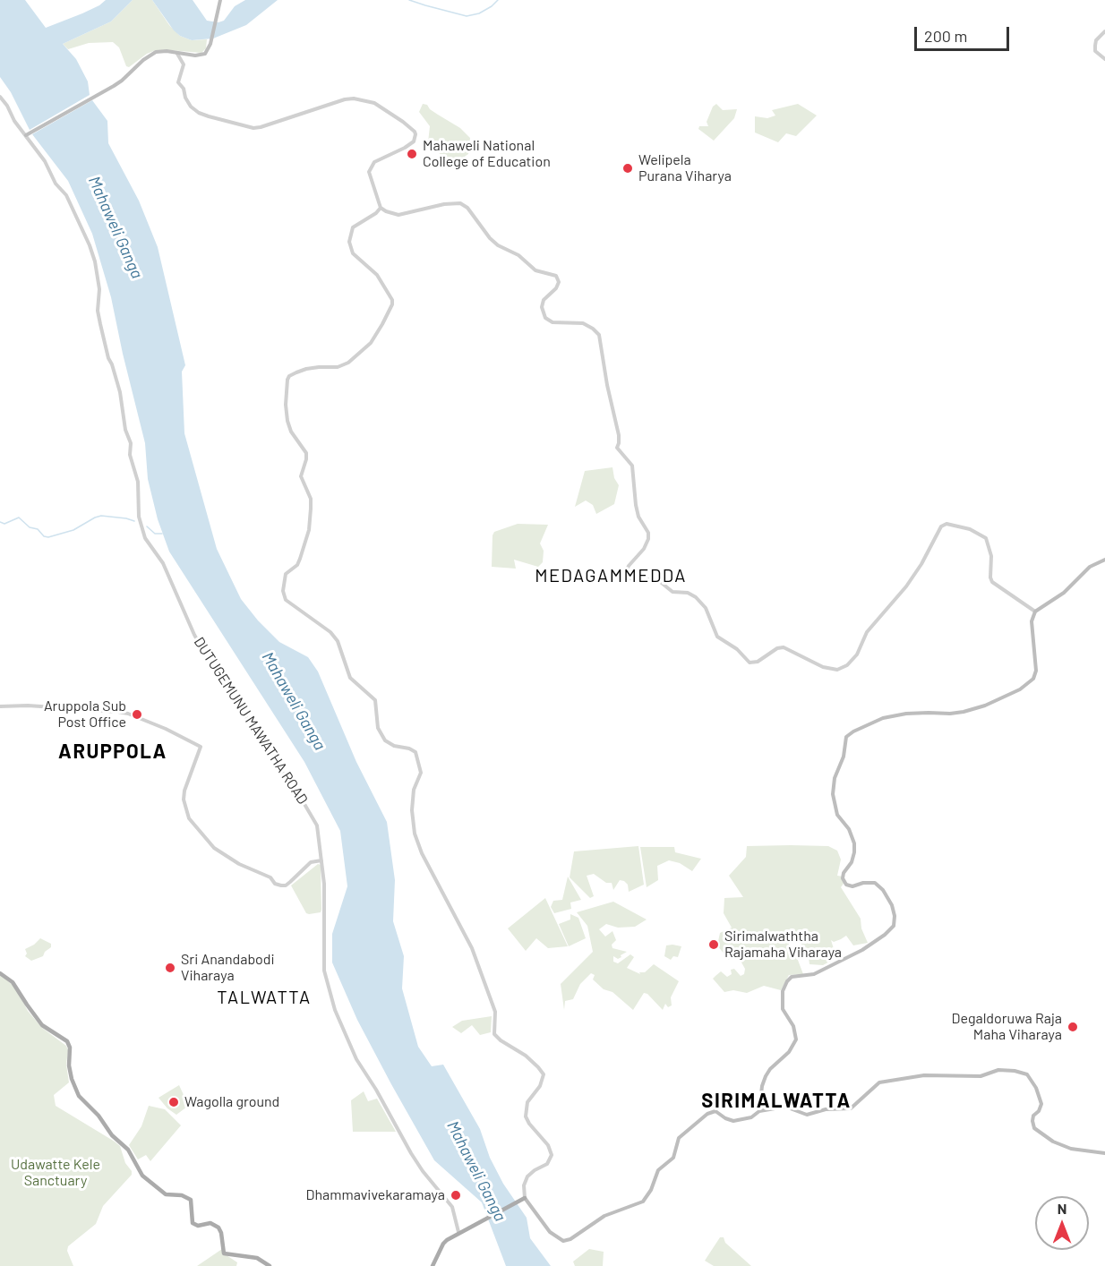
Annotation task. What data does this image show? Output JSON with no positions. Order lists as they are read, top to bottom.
{
  "streets": {
    "street": ["DUTUGEMUNU MAWATHA ROAD"]
  },
  "districts": [
    "MEDAGAMMEDDA",
    "ARUPPOLA",
    "TALWATTA",
    "SIRIMALWATTA"
  ],
  "water": ["Mahaweli Ganga"],
  "parks": ["Udawatte Kele Sanctuary"],
  "places": [
    "Mahaweli National College of Education",
    "Welipela Purana Viharya",
    "Aruppola Sub Post Office",
    "Sirimalwaththa Rajamaha Viharaya",
    "Sri Anandabodi Viharaya",
    "Degaldoruwa Raja Maha Viharaya",
    "Wagolla ground",
    "Dhammavivekaramaya"
  ],
  "scale_bar": "200 m",
  "north": "top"
}
